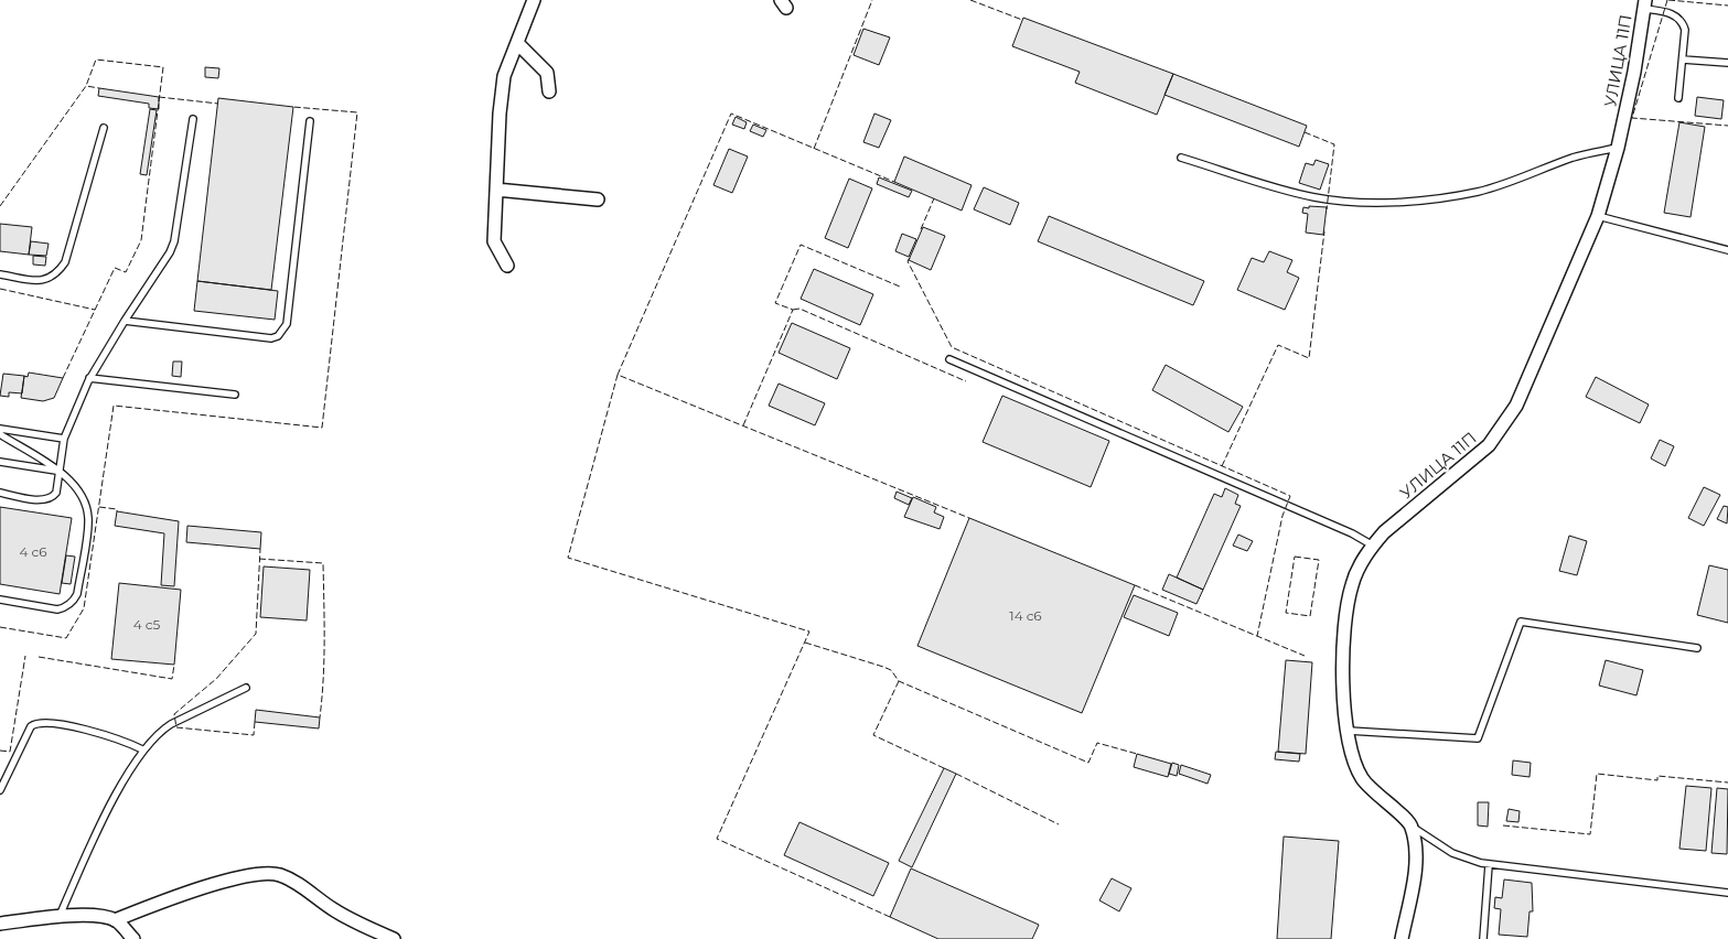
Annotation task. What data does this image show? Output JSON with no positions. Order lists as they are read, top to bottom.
{
  "streets": {
    "street": ["УЛИЦА 11П"]
  },
  "house_numbers": ["4 с6", "14 с6", "4 с5"]
}
